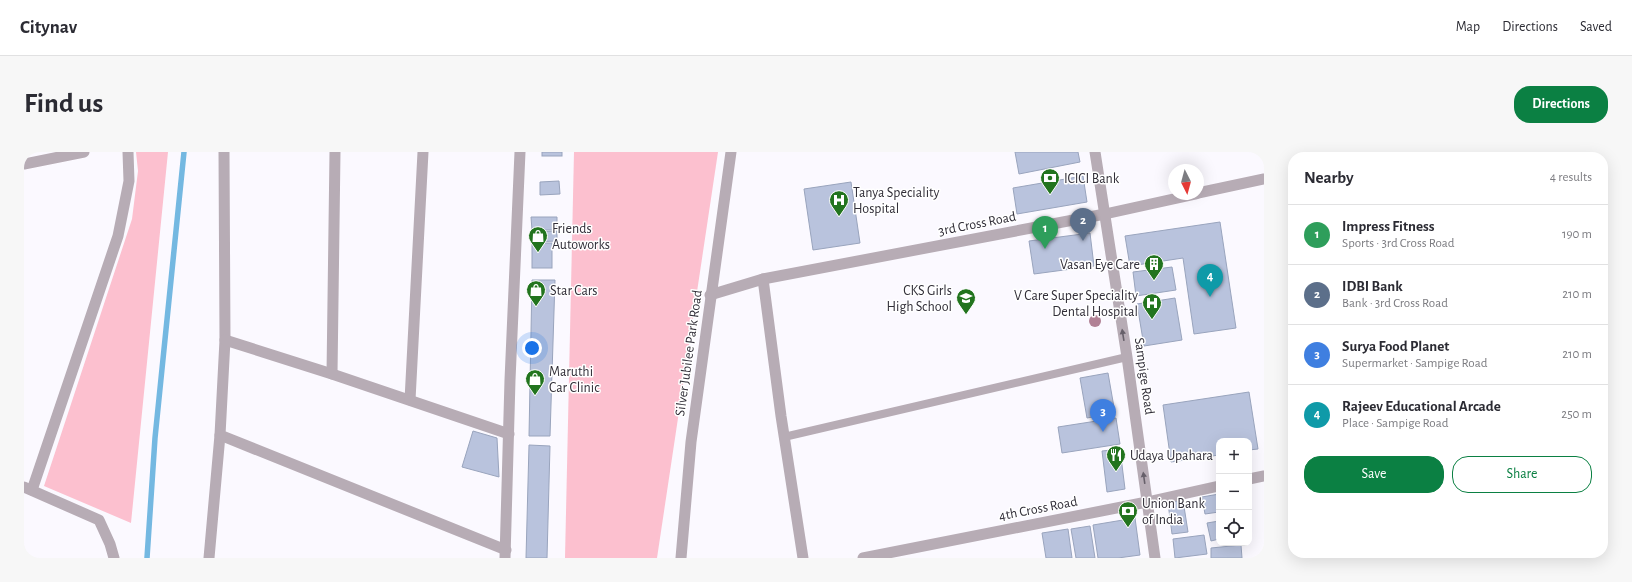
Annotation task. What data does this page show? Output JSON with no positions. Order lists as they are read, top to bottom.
{
  "streets": {
    "street": [
      "3rd Cross Road",
      "Silver Jubilee Park Road",
      "Sampige Road",
      "4th Cross Road"
    ]
  },
  "crossings": [
    ["3rd Cross Road", "Silver Jubilee Park Road"],
    ["3rd Cross Road", "Sampige Road"],
    ["Sampige Road", "4th Cross Road"]
  ],
  "one_way": ["Sampige Road"],
  "places": {
    "bank": ["ICICI Bank", "Union Bank of India"],
    "hospital": ["Tanya Speciality Hospital", "V Care Super Speciality Dental Hospital"],
    "shop": ["Friends Autoworks", "Star Cars", "Maruthi Car Clinic"],
    "building": ["Vasan Eye Care"],
    "school or university": ["CKS Girls High School"],
    "restaurant": ["Udaya Upahara"]
  },
  "north": "bottom",
  "page": {
    "header": "Citynav",
    "nav": ["Map", "Directions", "Saved"],
    "buttons": [
      "Directions",
      ["Save", "Share"]
    ],
    "title": "Find us",
    "heading": ["Nearby", "4 results"],
    "list": [
      {
        "mark": "1",
        "name": "Impress Fitness",
        "note": "Sports · 3rd Cross Road",
        "value": "190 m"
      },
      {
        "mark": "2",
        "name": "IDBI Bank",
        "note": "Bank · 3rd Cross Road",
        "value": "210 m"
      },
      {
        "mark": "3",
        "name": "Surya Food Planet",
        "note": "Supermarket · Sampige Road",
        "value": "210 m"
      },
      {
        "mark": "4",
        "name": "Rajeev Educational Arcade",
        "note": "Place · Sampige Road",
        "value": "250 m"
      }
    ],
    "pins": [
      "2",
      "1",
      "4",
      "3"
    ],
    "map_buttons": ["+", "−"]
  }
}
